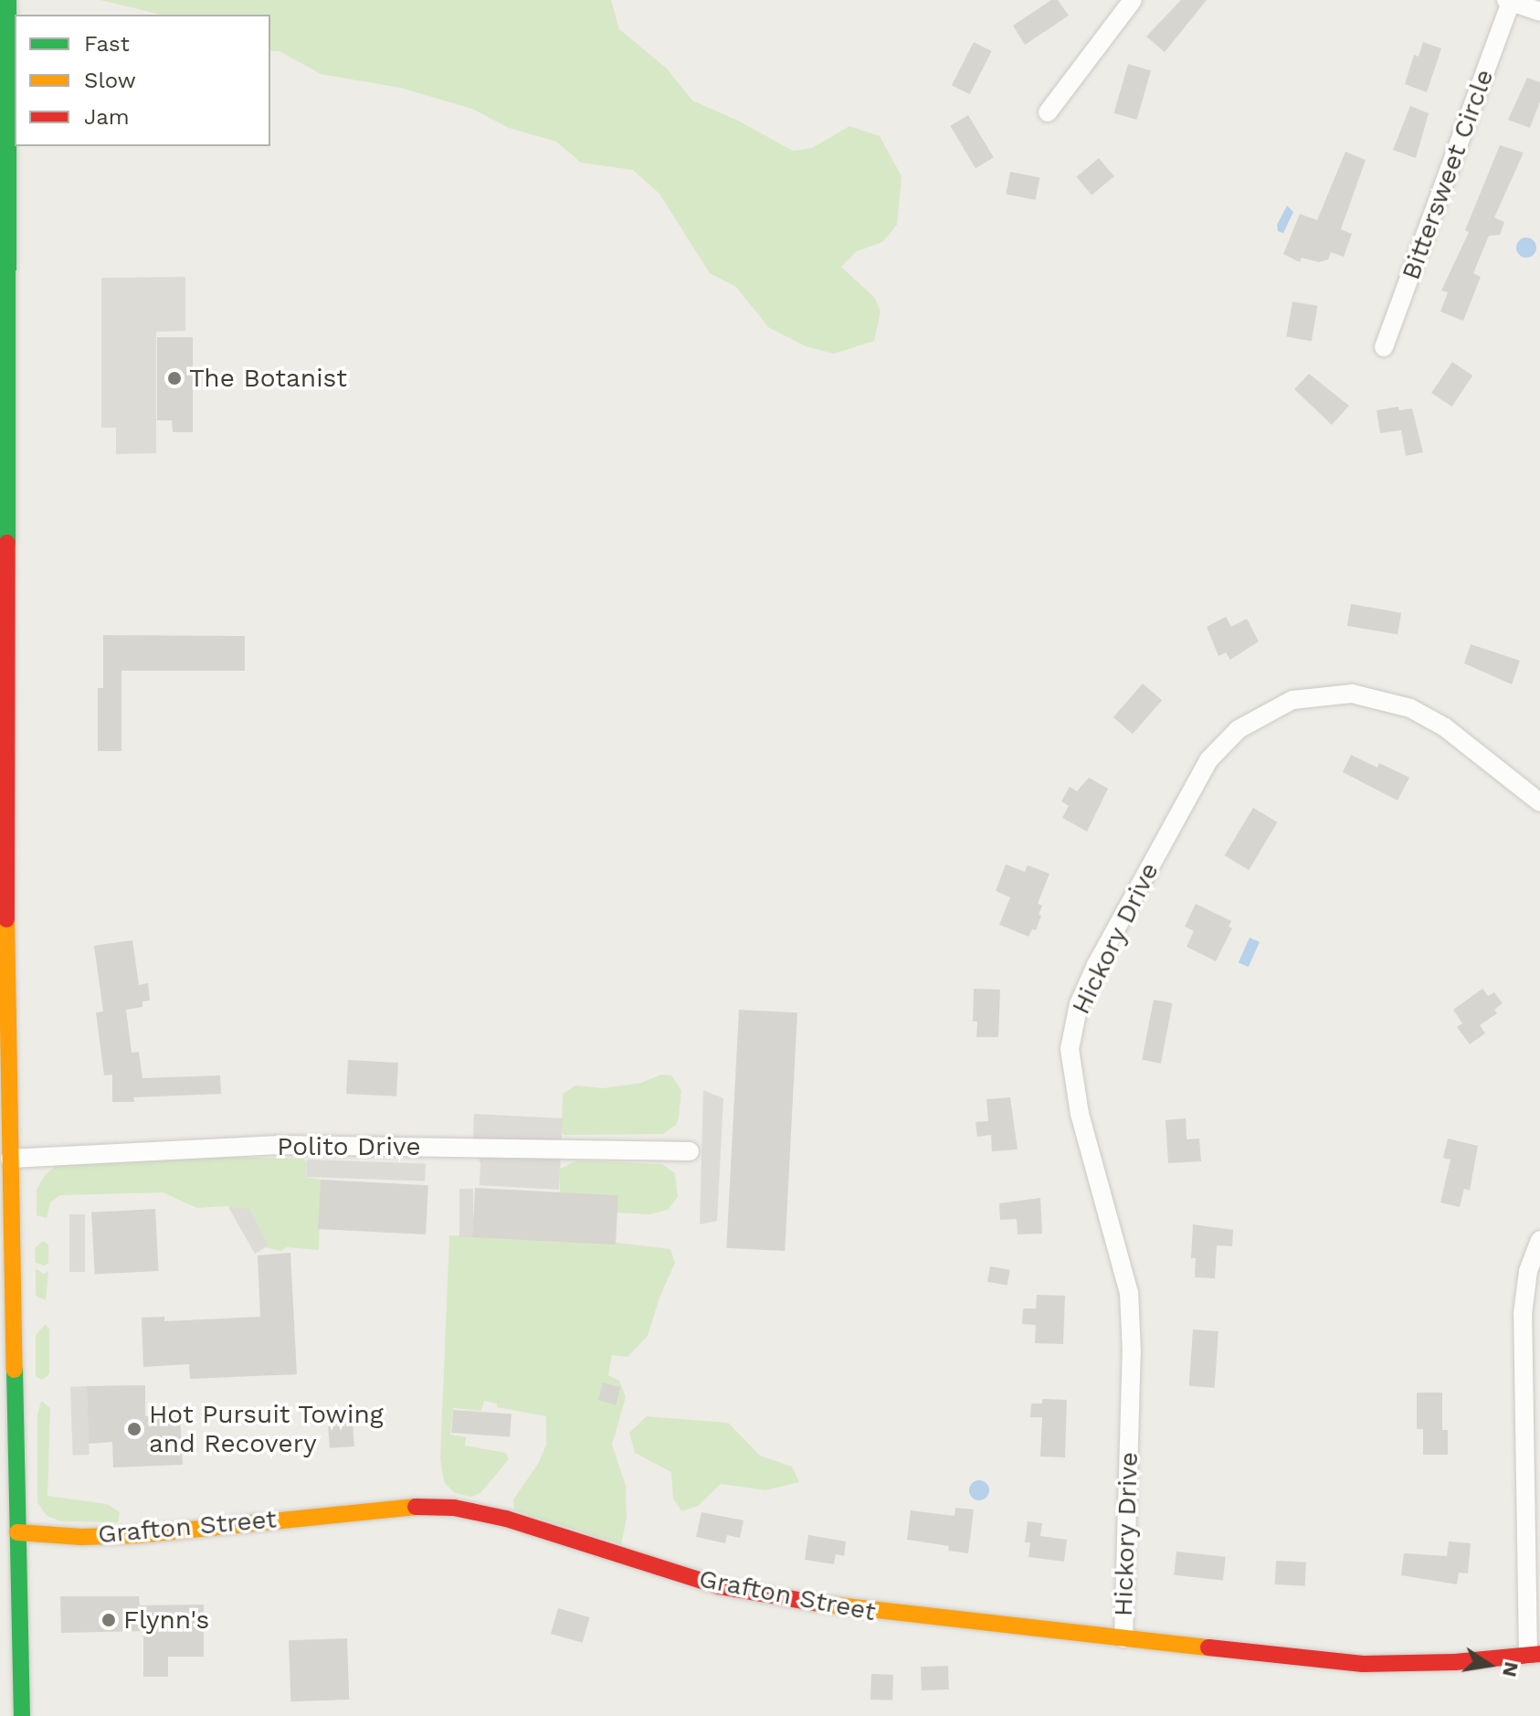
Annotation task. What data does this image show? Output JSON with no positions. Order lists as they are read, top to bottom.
{
  "streets": {
    "main road": ["Grafton Street"],
    "street": ["Bittersweet Circle", "Hickory Drive", "Polito Drive"]
  },
  "crossings": [
    ["Hickory Drive", "Grafton Street"]
  ],
  "places": ["The Botanist", "Hot Pursuit Towing and Recovery", "Flynn's"],
  "legend": ["Fast", "Slow", "Jam"],
  "north": "right"
}
